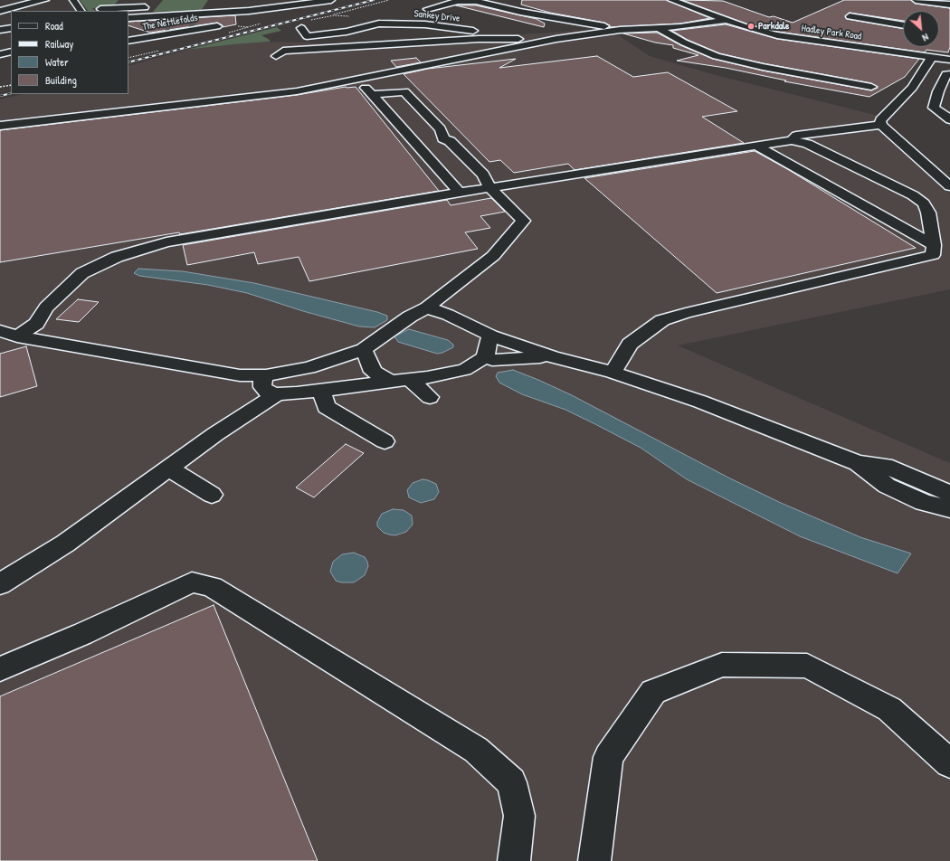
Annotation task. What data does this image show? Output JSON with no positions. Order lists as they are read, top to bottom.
{
  "streets": {
    "street": ["Sankey Drive", "The Nettlefolds", "Hadley Park Road"]
  },
  "places": ["Parkdale"],
  "legend": [
    "Road",
    "Railway",
    "Water",
    "Building"
  ],
  "north": "bottom right"
}
